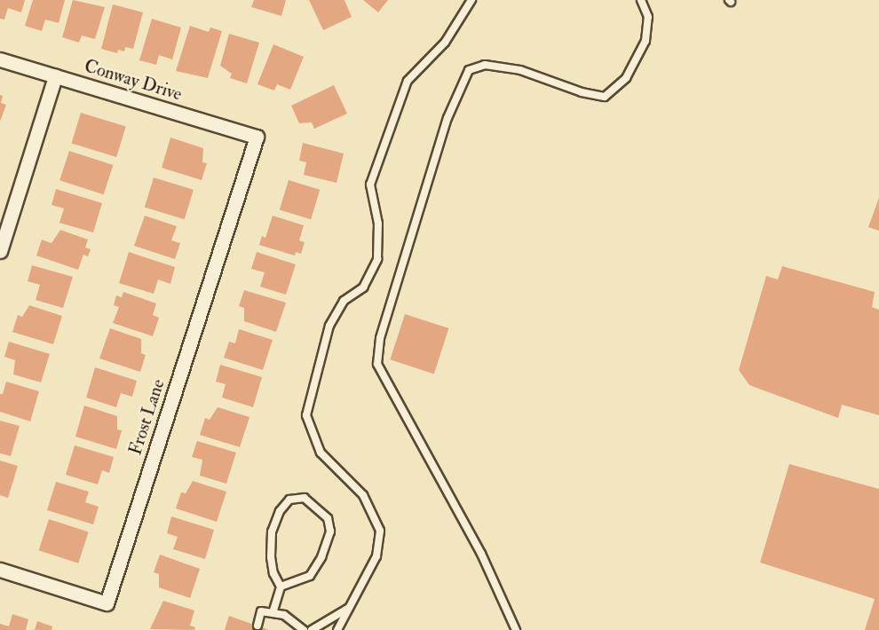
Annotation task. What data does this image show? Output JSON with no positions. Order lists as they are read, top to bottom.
{
  "streets": {
    "street": ["Conway Drive", "Frost Lane"]
  },
  "crossings": [
    ["Conway Drive", "Frost Lane"]
  ]
}
